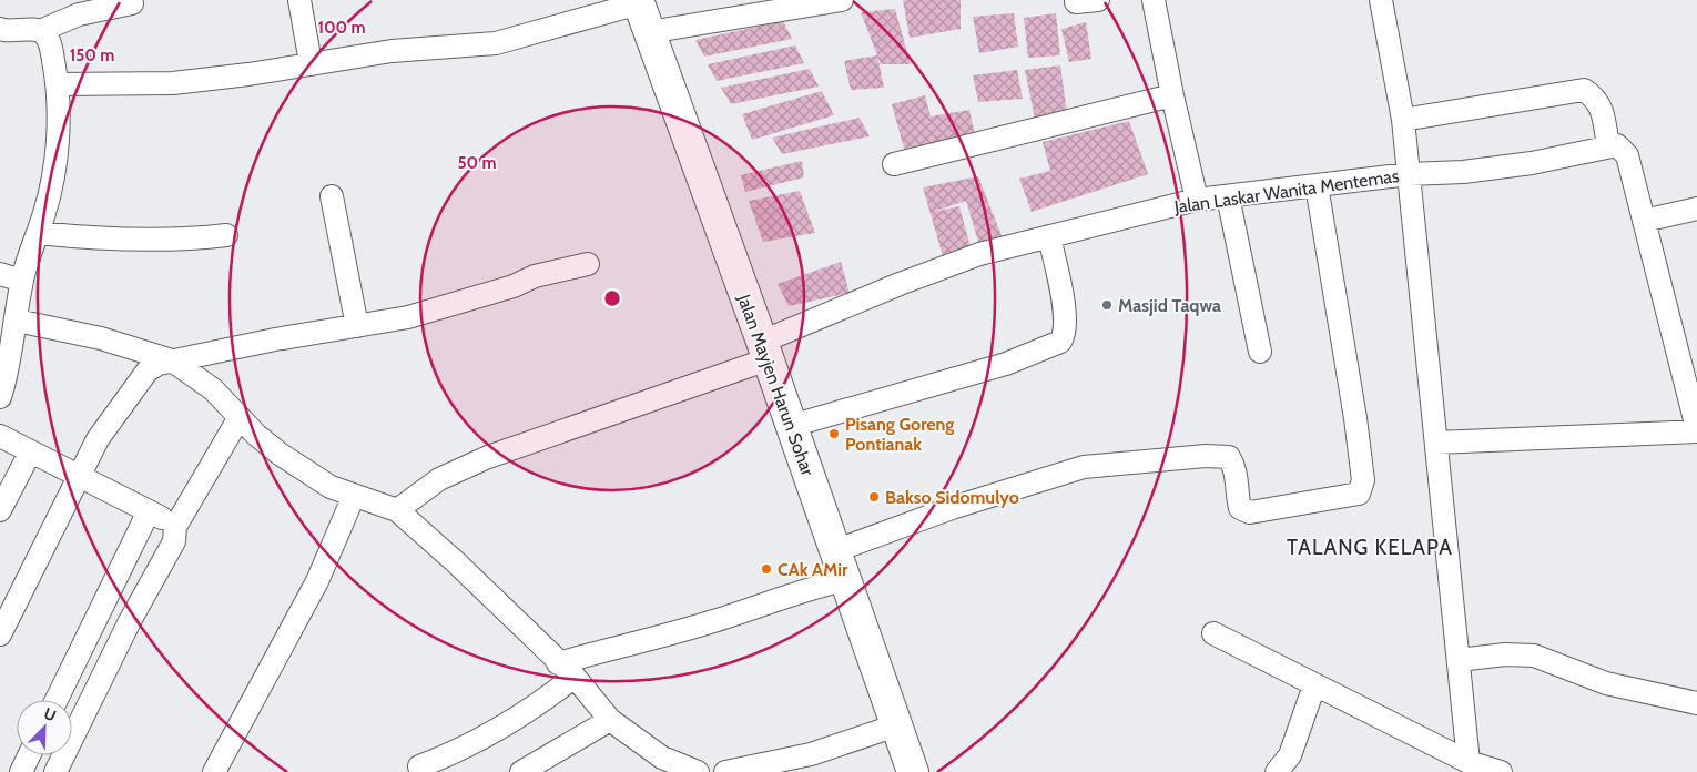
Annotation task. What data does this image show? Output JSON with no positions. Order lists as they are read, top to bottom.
{
  "streets": {
    "main road": ["Jalan Mayjen Harun Sohar"],
    "street": ["Jalan Laskar Wanita Mentemas"]
  },
  "crossings": [
    ["Jalan Laskar Wanita Mentemas", "Jalan Mayjen Harun Sohar"]
  ],
  "districts": ["TALANG KELAPA"],
  "places": [
    "Masjid Taqwa",
    "Pisang Goreng Pontianak",
    "Bakso Sidomulyo",
    "CAk AMir"
  ],
  "north": "top right",
  "rings": ["100 m", "150 m", "50 m"]
}
